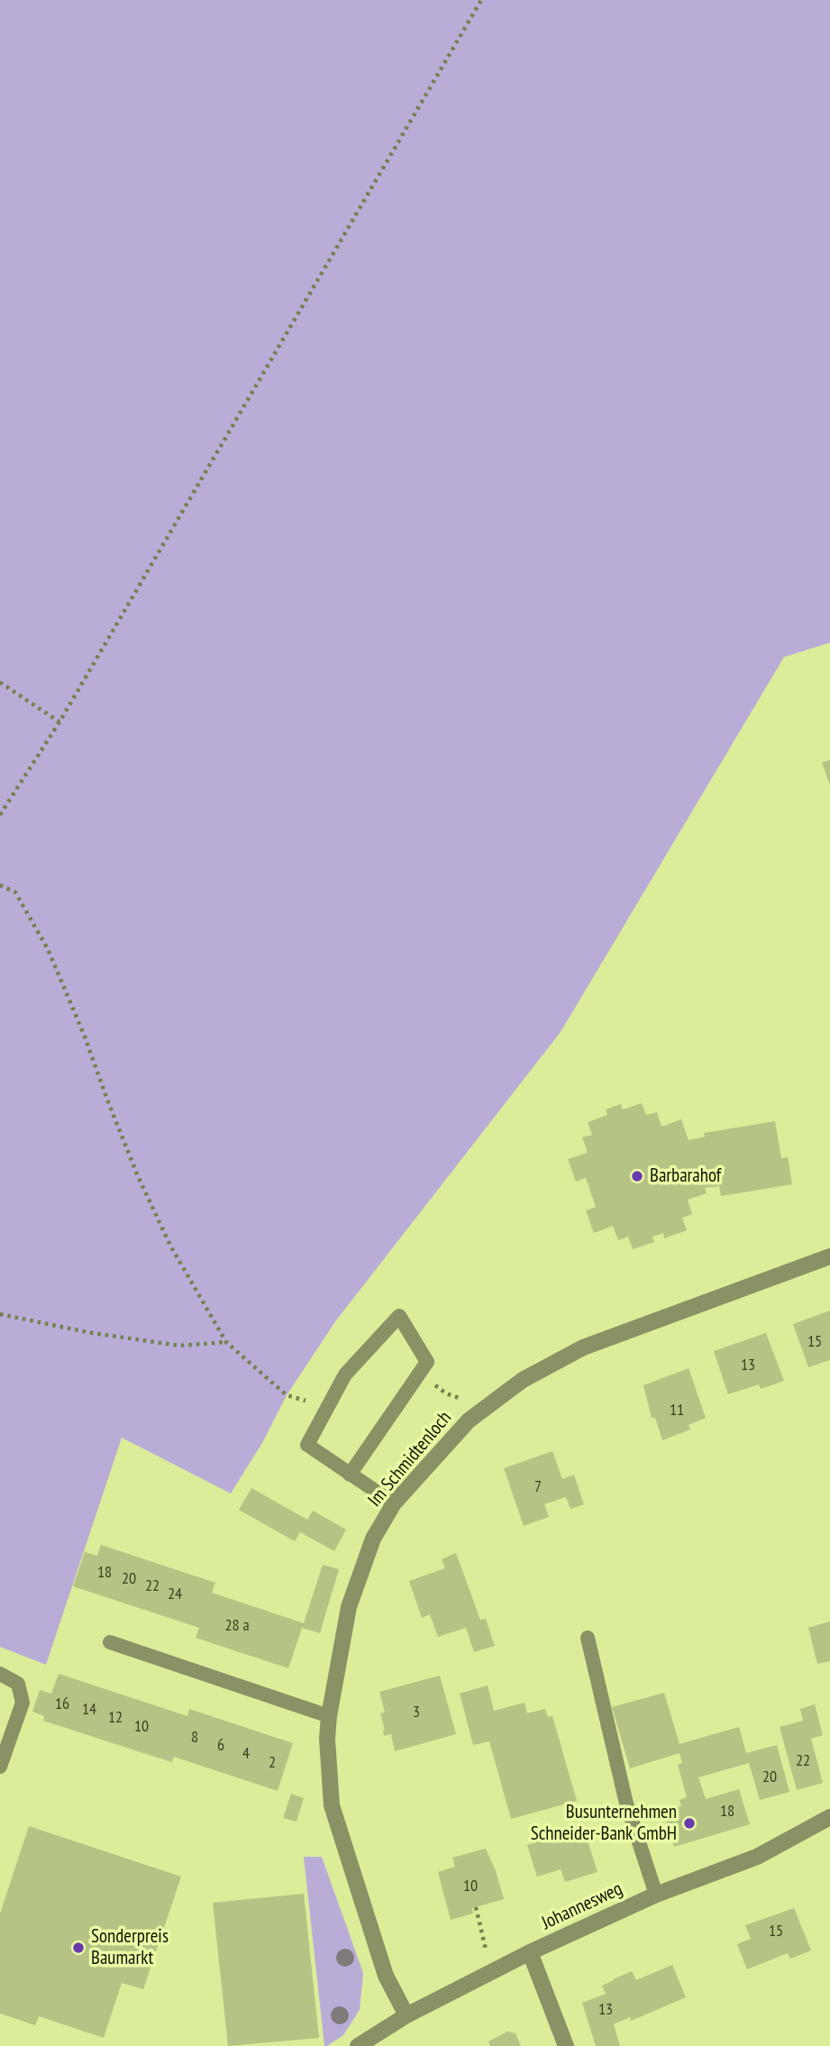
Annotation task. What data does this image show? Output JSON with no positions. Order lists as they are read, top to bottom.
{
  "streets": {
    "street": ["Im Schmidtenloch", "Johannesweg"]
  },
  "crossings": [
    ["Im Schmidtenloch", "Johannesweg"]
  ],
  "places": ["Barbarahof", "Busunternehmen Schneider-Bank GmbH", "Sonderpreis Baumarkt"],
  "house_numbers": [
    "15",
    "13",
    "11",
    "7",
    "18",
    "20",
    "22",
    "24",
    "28 a",
    "16",
    "14",
    "3",
    "12",
    "10",
    "8",
    "6",
    "4",
    "22",
    "2",
    "20",
    "18",
    "10",
    "15",
    "13"
  ]
}
